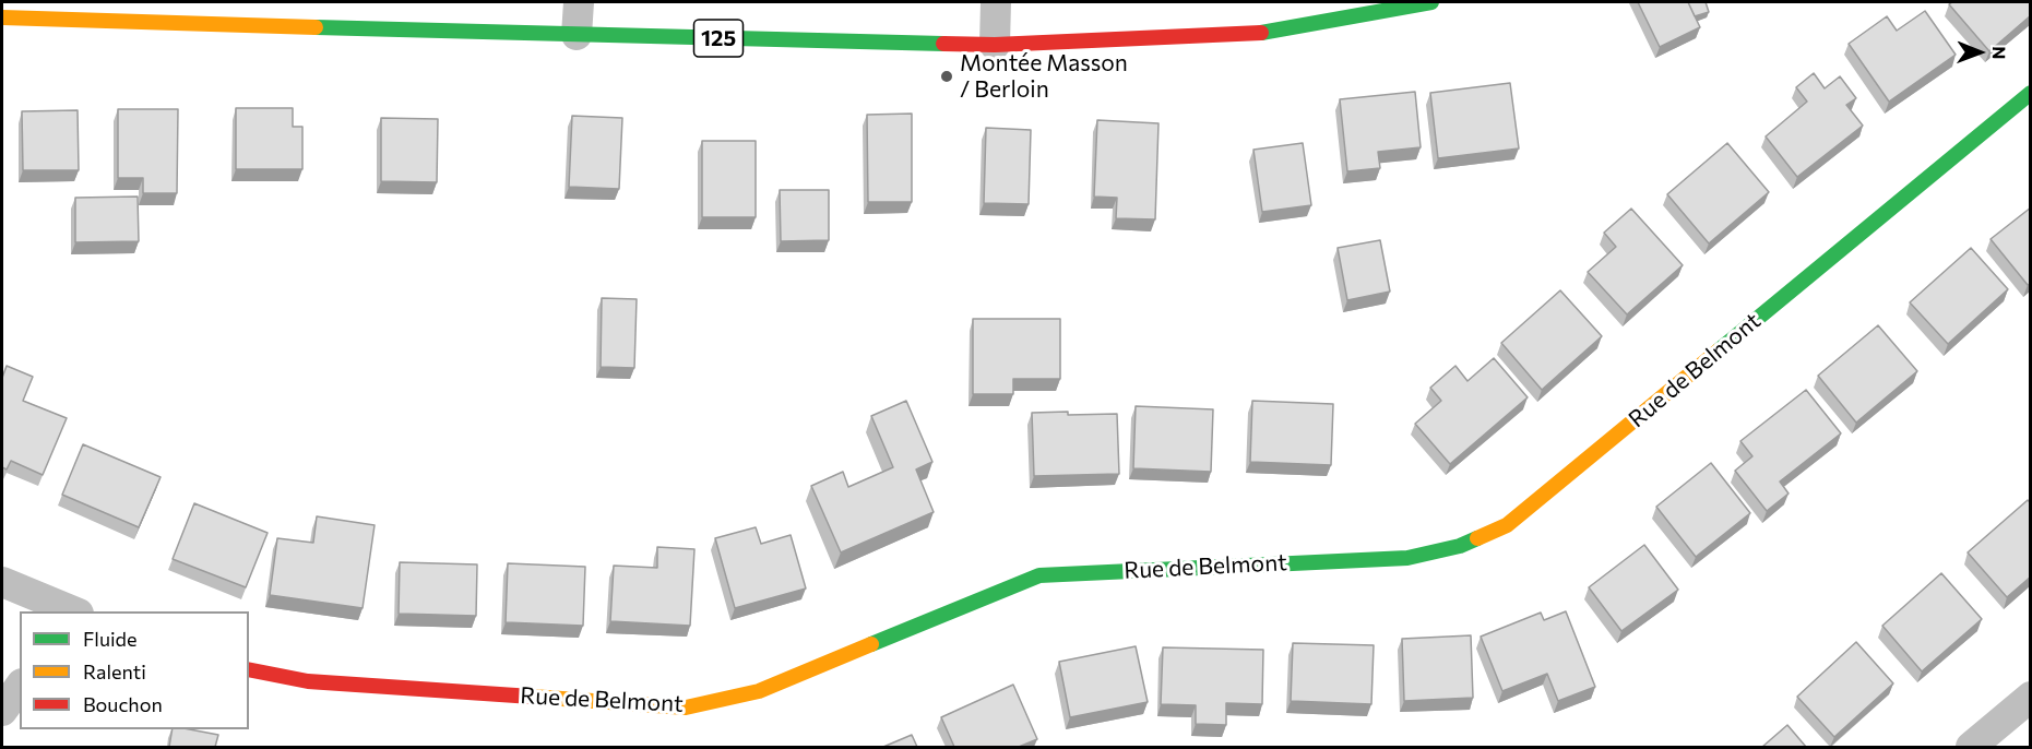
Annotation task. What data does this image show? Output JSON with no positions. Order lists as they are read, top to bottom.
{
  "streets": {
    "street": ["125", "Rue de Belmont"]
  },
  "places": ["Montée Masson / Berloin"],
  "legend": ["Fluide", "Ralenti", "Bouchon"],
  "north": "right"
}
